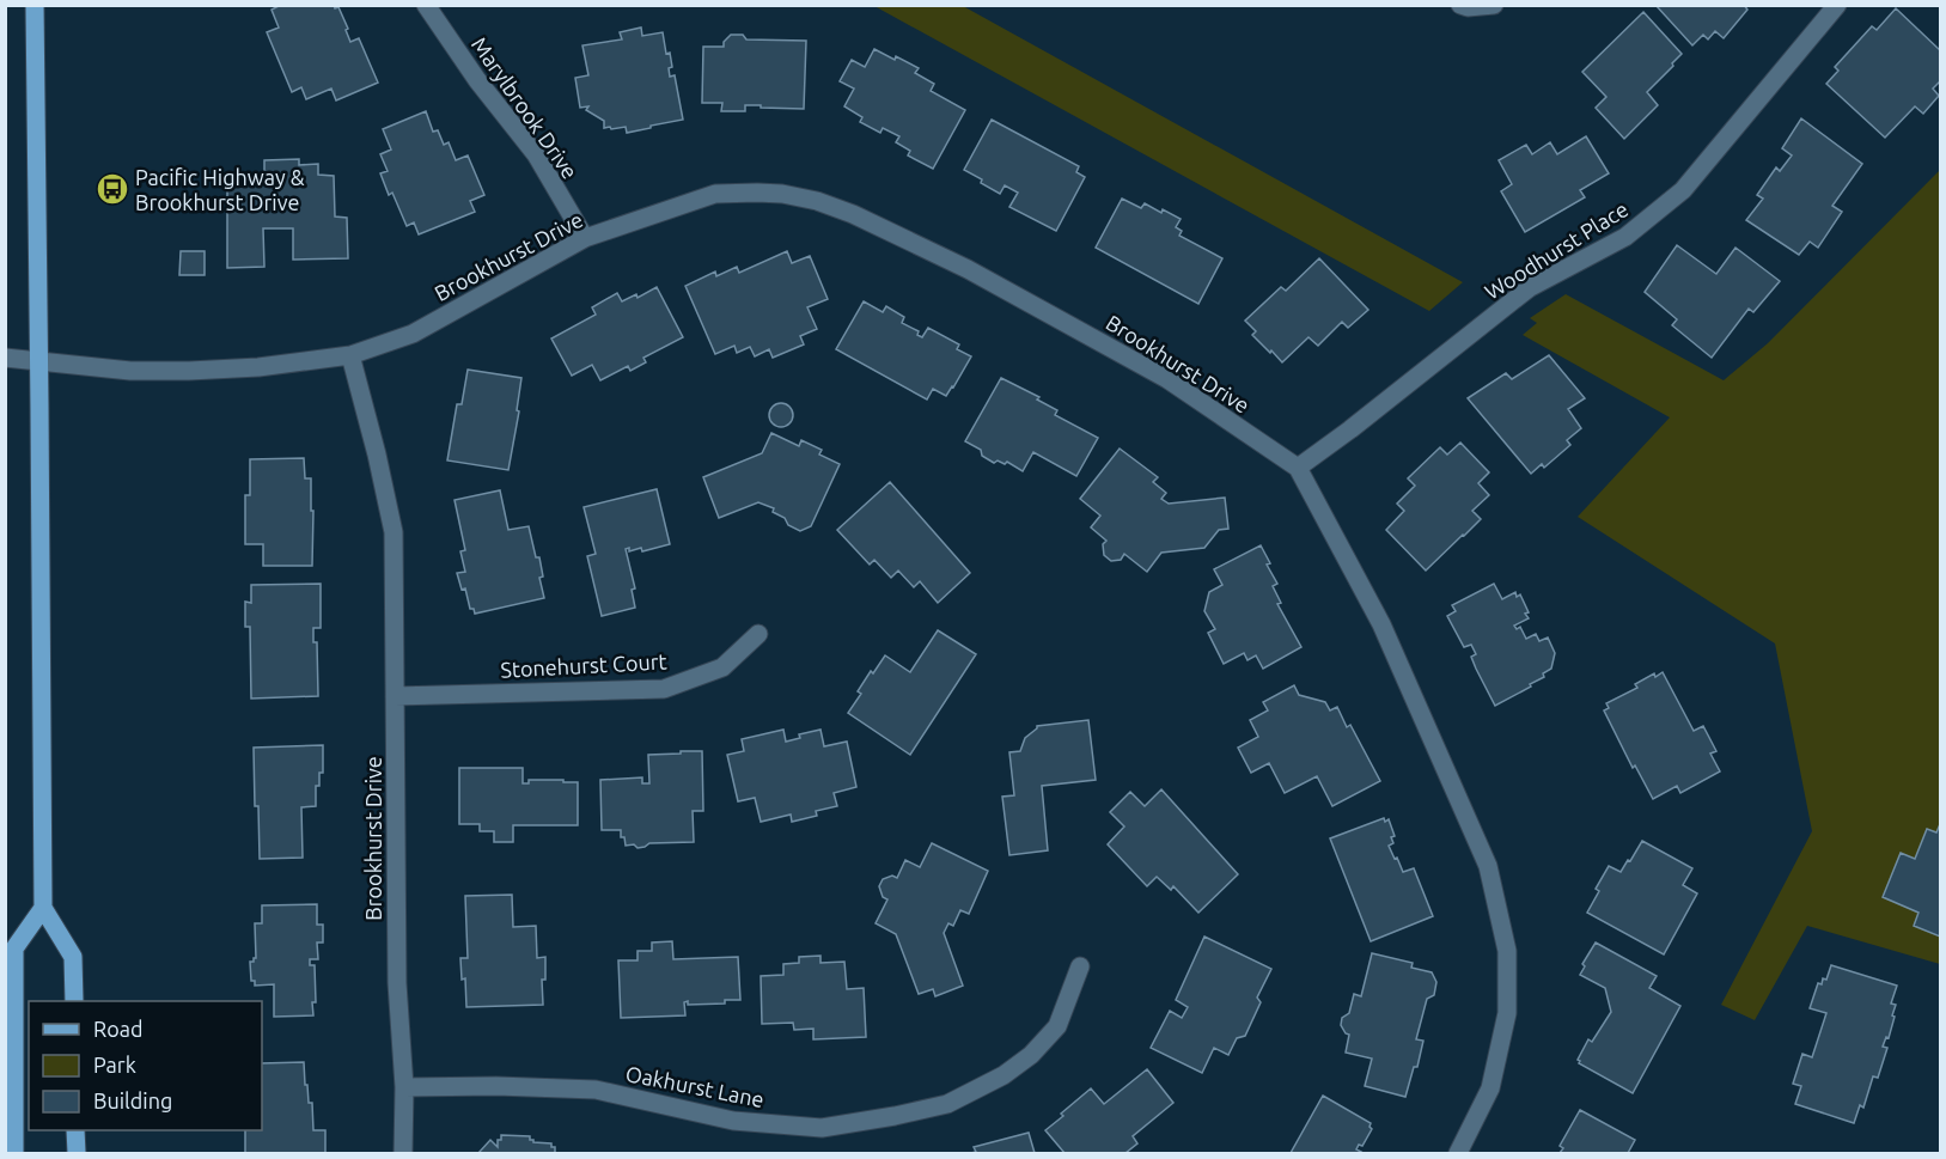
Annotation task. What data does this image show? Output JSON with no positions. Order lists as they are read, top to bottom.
{
  "streets": {
    "street": [
      "Marylbrook Drive",
      "Woodhurst Place",
      "Brookhurst Drive",
      "Stonehurst Court",
      "Oakhurst Lane"
    ]
  },
  "crossings": [
    ["Marylbrook Drive", "Brookhurst Drive"],
    ["Woodhurst Place", "Brookhurst Drive"],
    ["Brookhurst Drive", "Stonehurst Court"],
    ["Brookhurst Drive", "Oakhurst Lane"]
  ],
  "places": {
    "bus stop": ["Pacific Highway & Brookhurst Drive"]
  },
  "legend": ["Road", "Park", "Building"]
}
